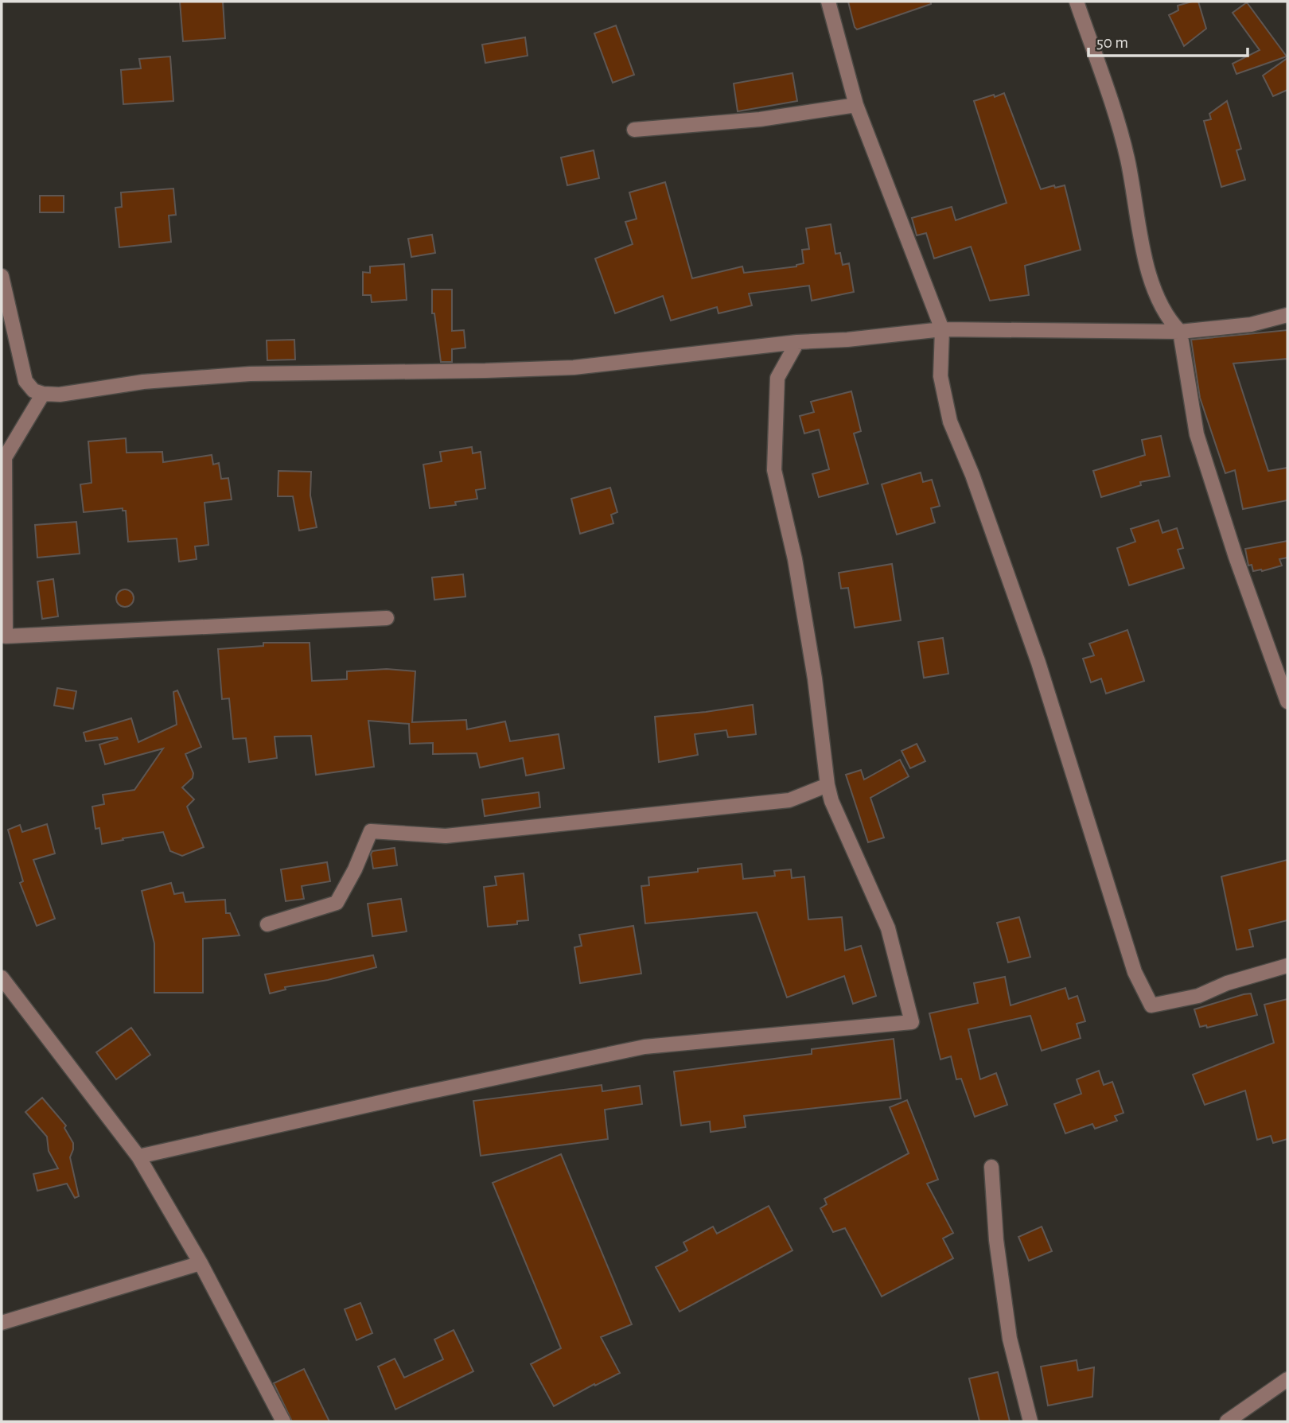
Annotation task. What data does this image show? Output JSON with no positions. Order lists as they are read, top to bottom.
{
  "scale_bar": "50 m"
}
